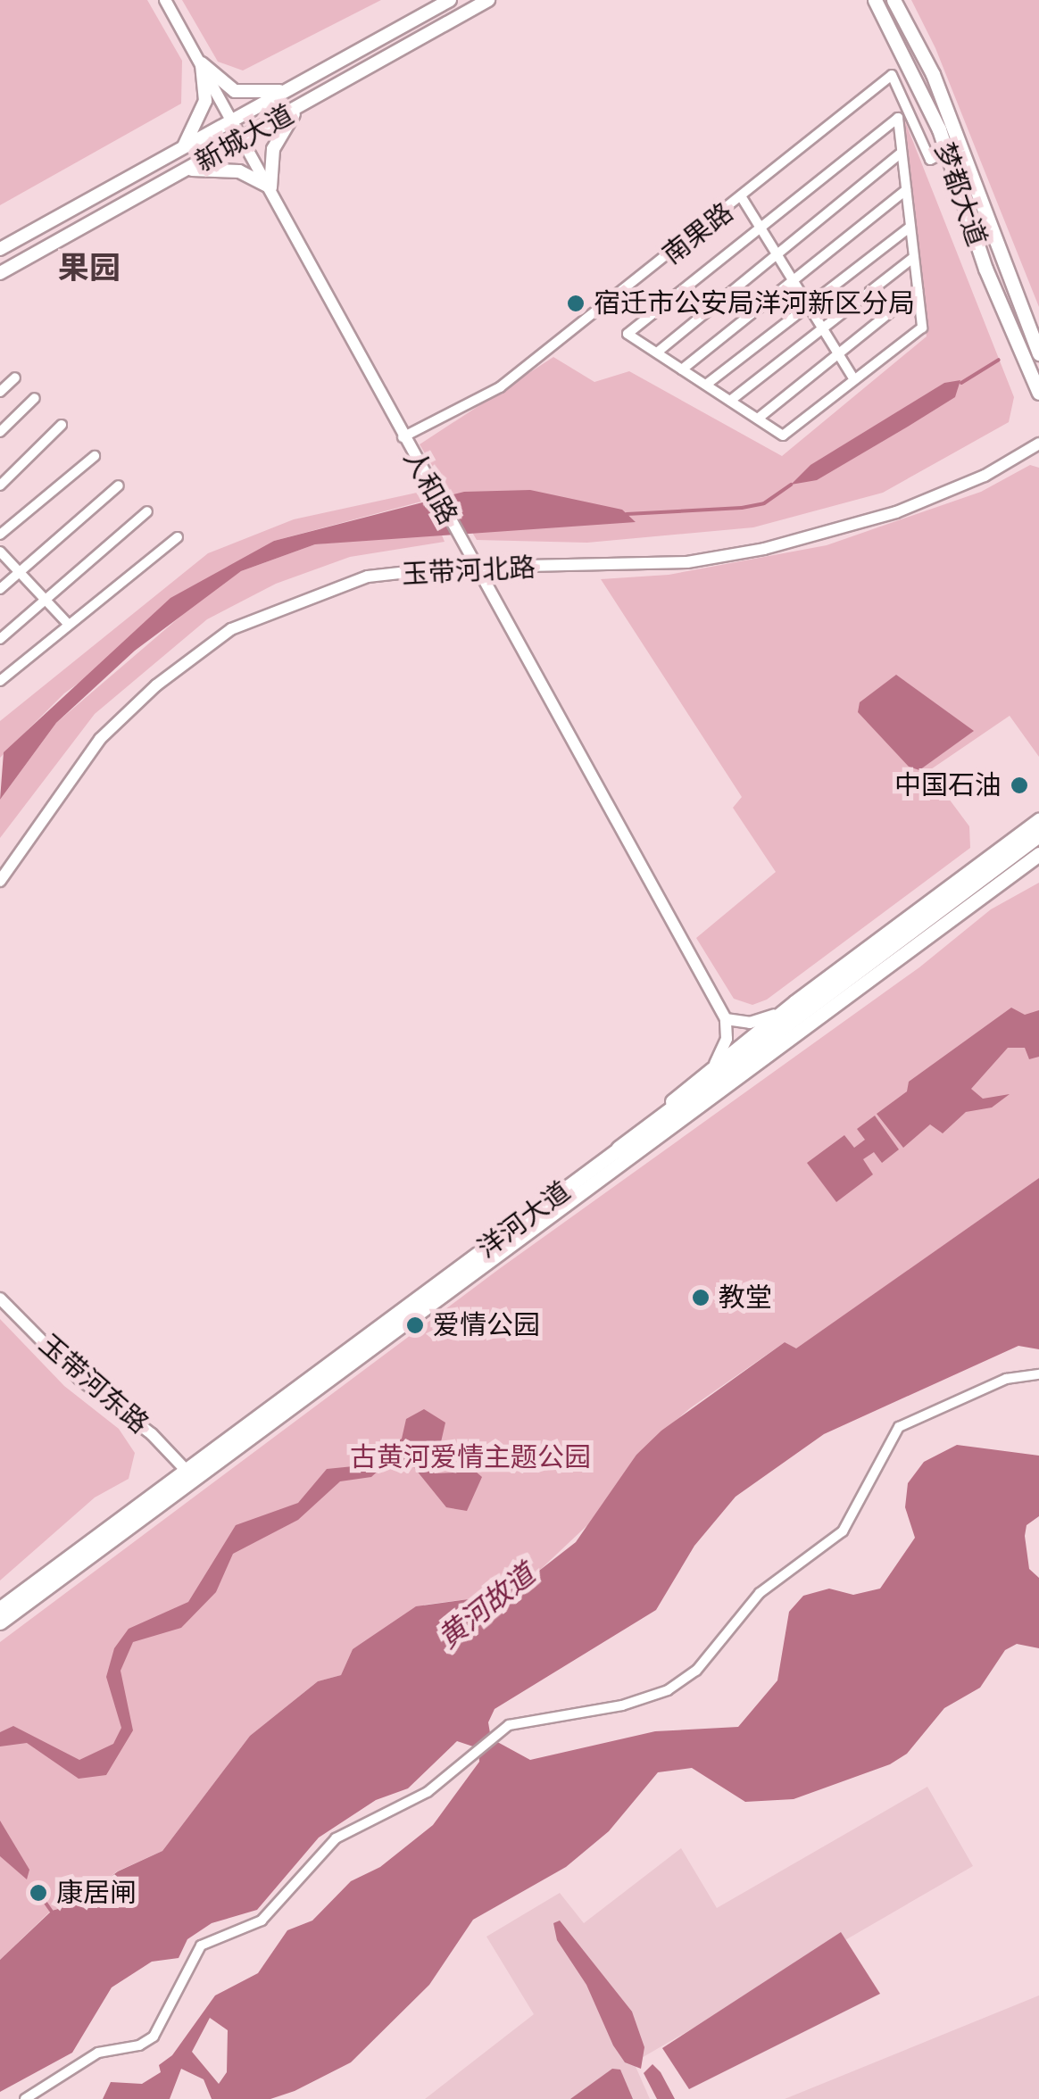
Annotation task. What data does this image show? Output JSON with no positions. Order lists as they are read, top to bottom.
{
  "streets": {
    "main road": ["新城大道", "梦都大道", "洋河大道"],
    "street": [
      "南果路",
      "人和路",
      "玉带河北路",
      "玉带河东路"
    ]
  },
  "crossings": [
    ["新城大道", "人和路"],
    ["梦都大道", "南果路"],
    ["南果路", "人和路"],
    ["人和路", "玉带河北路"],
    ["洋河大道", "玉带河东路"]
  ],
  "districts": ["果园"],
  "water": ["黄河故道"],
  "parks": ["古黄河爱情主题公园"],
  "places": [
    "宿迁市公安局洋河新区分局",
    "中国石油",
    "教堂",
    "爱情公园",
    "康居闸"
  ]
}
